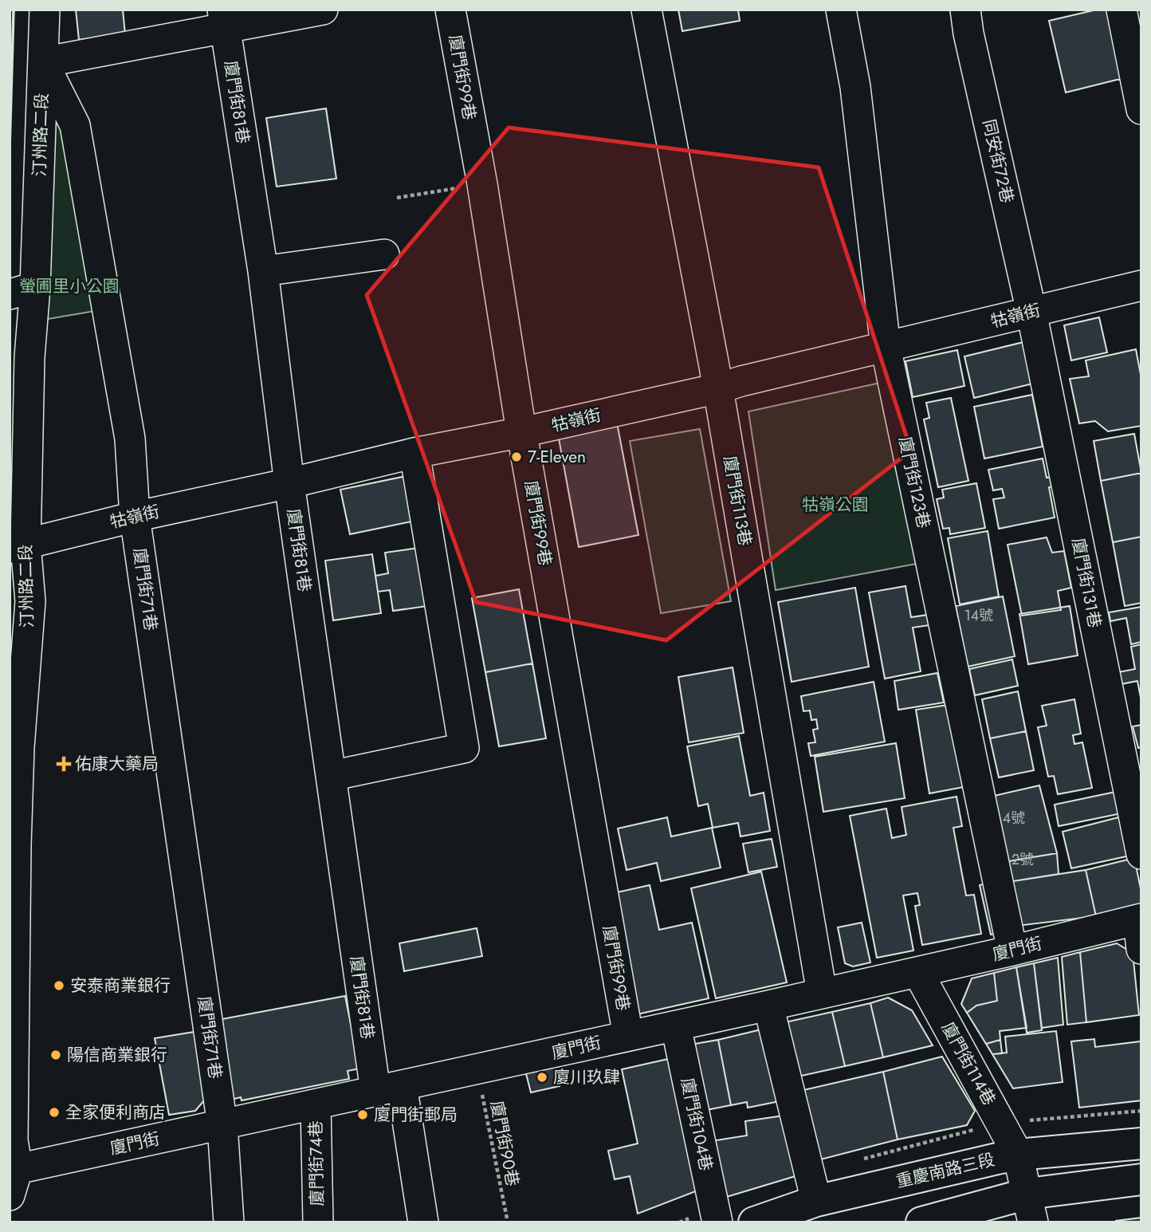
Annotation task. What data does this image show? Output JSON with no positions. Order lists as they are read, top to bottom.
{
  "streets": {
    "main road": ["重慶南路三段"],
    "street": [
      "廈門街99巷",
      "廈門街81巷",
      "汀州路二段",
      "同安街72巷",
      "牯嶺街",
      "廈門街123巷",
      "廈門街113巷",
      "廈門街131巷",
      "廈門街71巷",
      "廈門街",
      "廈門街114巷",
      "廈門街104巷",
      "廈門街74巷"
    ],
    "path": ["廈門街90巷"]
  },
  "crossings": [
    ["廈門街99巷", "牯嶺街"],
    ["廈門街99巷", "廈門街"],
    ["廈門街81巷", "牯嶺街"],
    ["廈門街81巷", "廈門街"],
    ["汀州路二段", "牯嶺街"],
    ["汀州路二段", "廈門街71巷"],
    ["汀州路二段", "廈門街"],
    ["同安街72巷", "牯嶺街"],
    ["同安街72巷", "廈門街131巷"],
    ["牯嶺街", "廈門街123巷"],
    ["牯嶺街", "廈門街113巷"],
    ["牯嶺街", "廈門街131巷"],
    ["牯嶺街", "廈門街71巷"],
    ["廈門街123巷", "廈門街"],
    ["廈門街113巷", "廈門街"],
    ["廈門街71巷", "廈門街"],
    ["廈門街", "廈門街114巷"],
    ["廈門街", "廈門街104巷"],
    ["廈門街", "廈門街90巷"],
    ["廈門街", "廈門街74巷"],
    ["廈門街114巷", "重慶南路三段"]
  ],
  "parks": ["螢圃里小公園", "牯嶺公園"],
  "places": {
    "other": [
      "7-Eleven",
      "安泰商業銀行",
      "陽信商業銀行",
      "廈川玖肆",
      "全家便利商店",
      "廈門街郵局"
    ],
    "health": ["佑康大藥局"]
  },
  "house_numbers": ["14號", "4號", "2號"]
}
